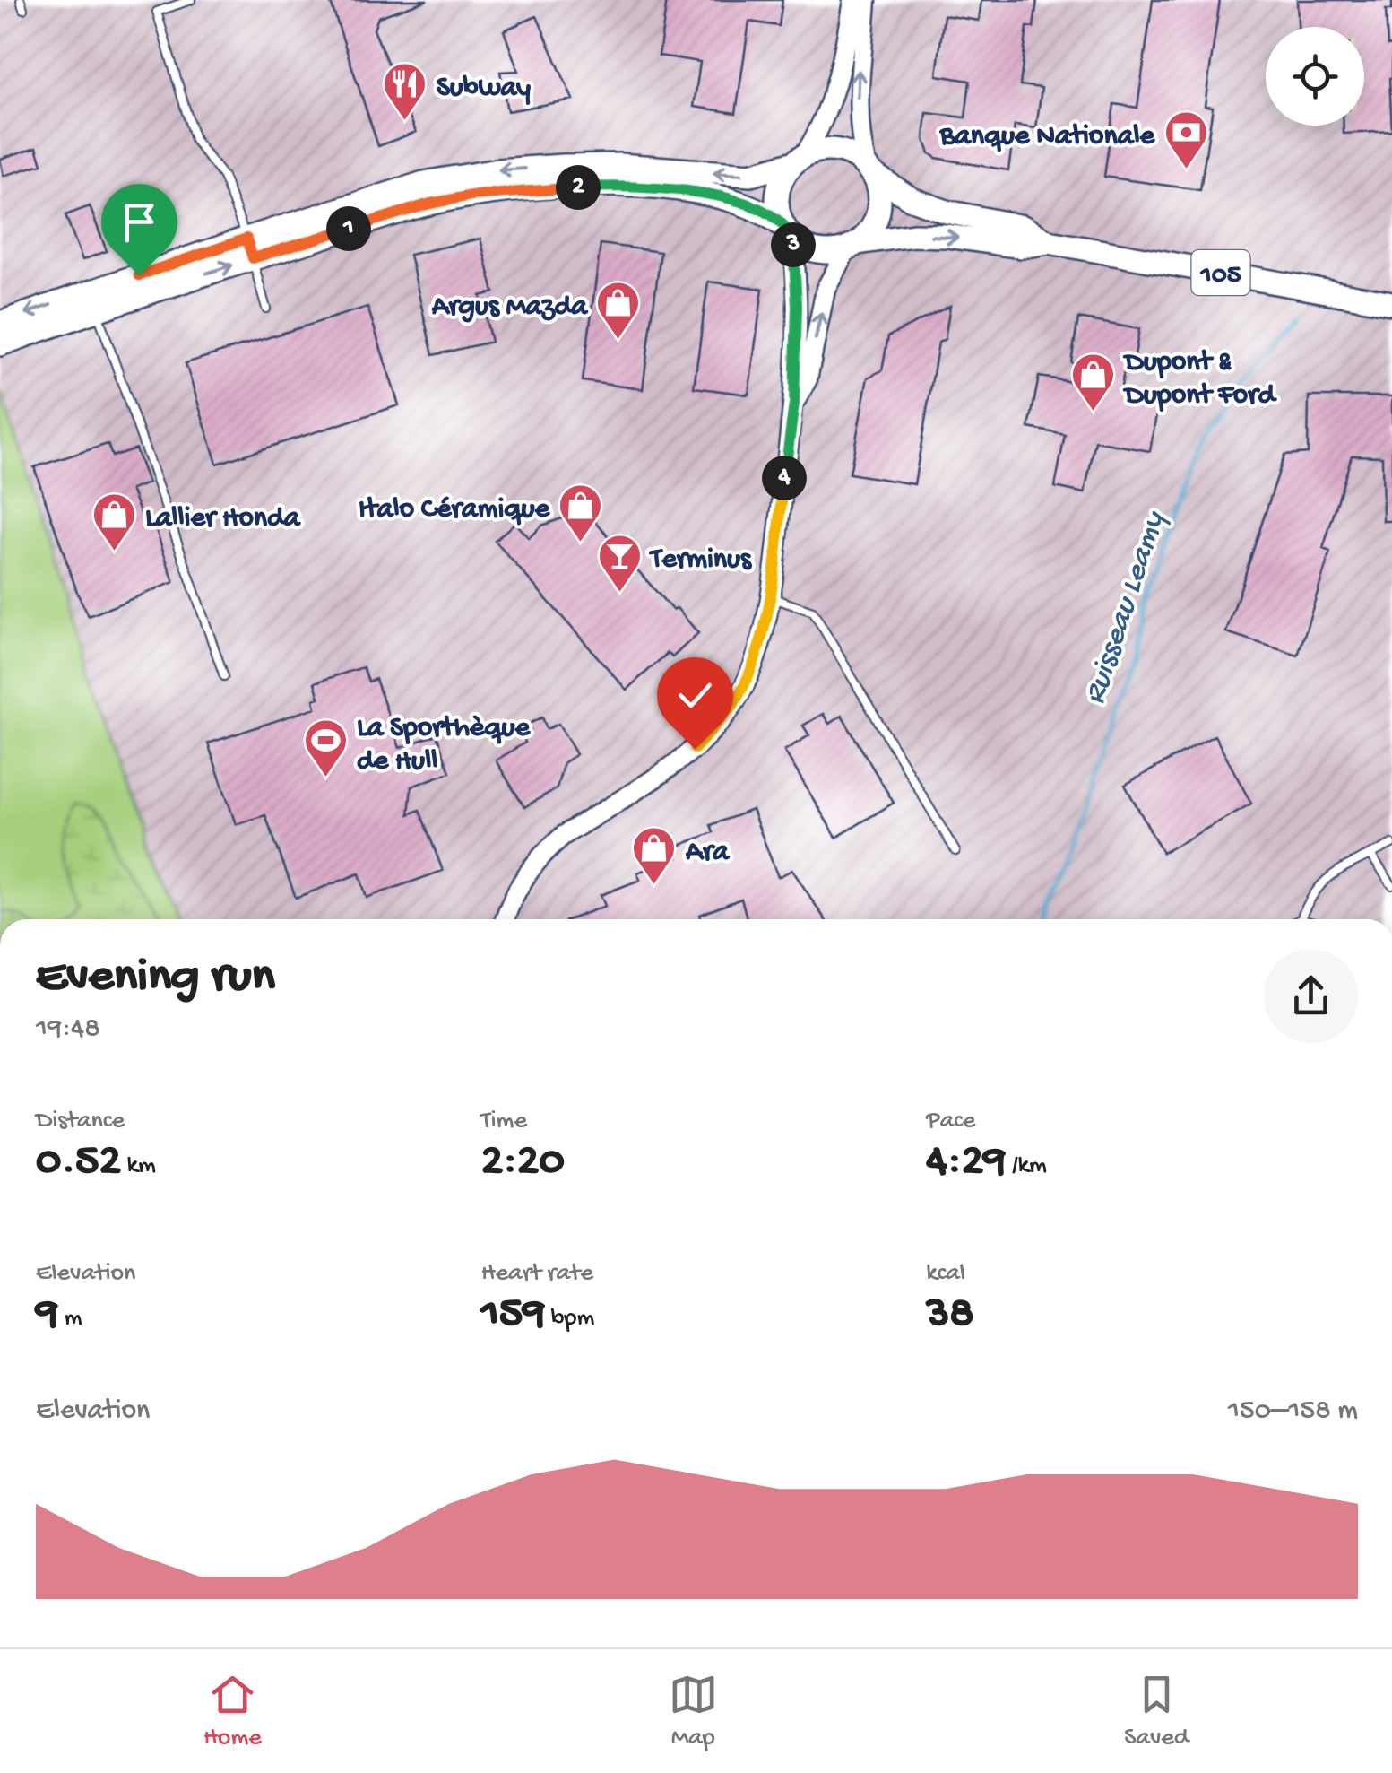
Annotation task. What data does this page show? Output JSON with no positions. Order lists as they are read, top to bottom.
{
  "streets": {
    "main road": ["105"]
  },
  "water": ["Ruisseau Leamy"],
  "places": {
    "restaurant": ["Subway"],
    "bank": ["Banque Nationale"],
    "shop": [
      "Argus Mazda",
      "Dupont & Dupont Ford",
      "Italo Céramique",
      "Lallier Honda",
      "Ara"
    ],
    "bar": ["Terminus"],
    "sports": ["La Sporthèque de Hull"]
  },
  "page": {
    "pins": [
      "2",
      "1",
      "3",
      "4"
    ],
    "heading": ["Evening run", "19:48"],
    "stats": [
      ["Distance", "0.52 km"],
      ["Time", "2:20"],
      ["Pace", "4:29 /km"],
      ["Elevation", "9 m"],
      ["Heart rate", "159 bpm"],
      ["kcal", "38"]
    ],
    "chart": ["Elevation", "150–158 m"],
    "tabs": ["Home", "Map", "Saved"]
  }
}
